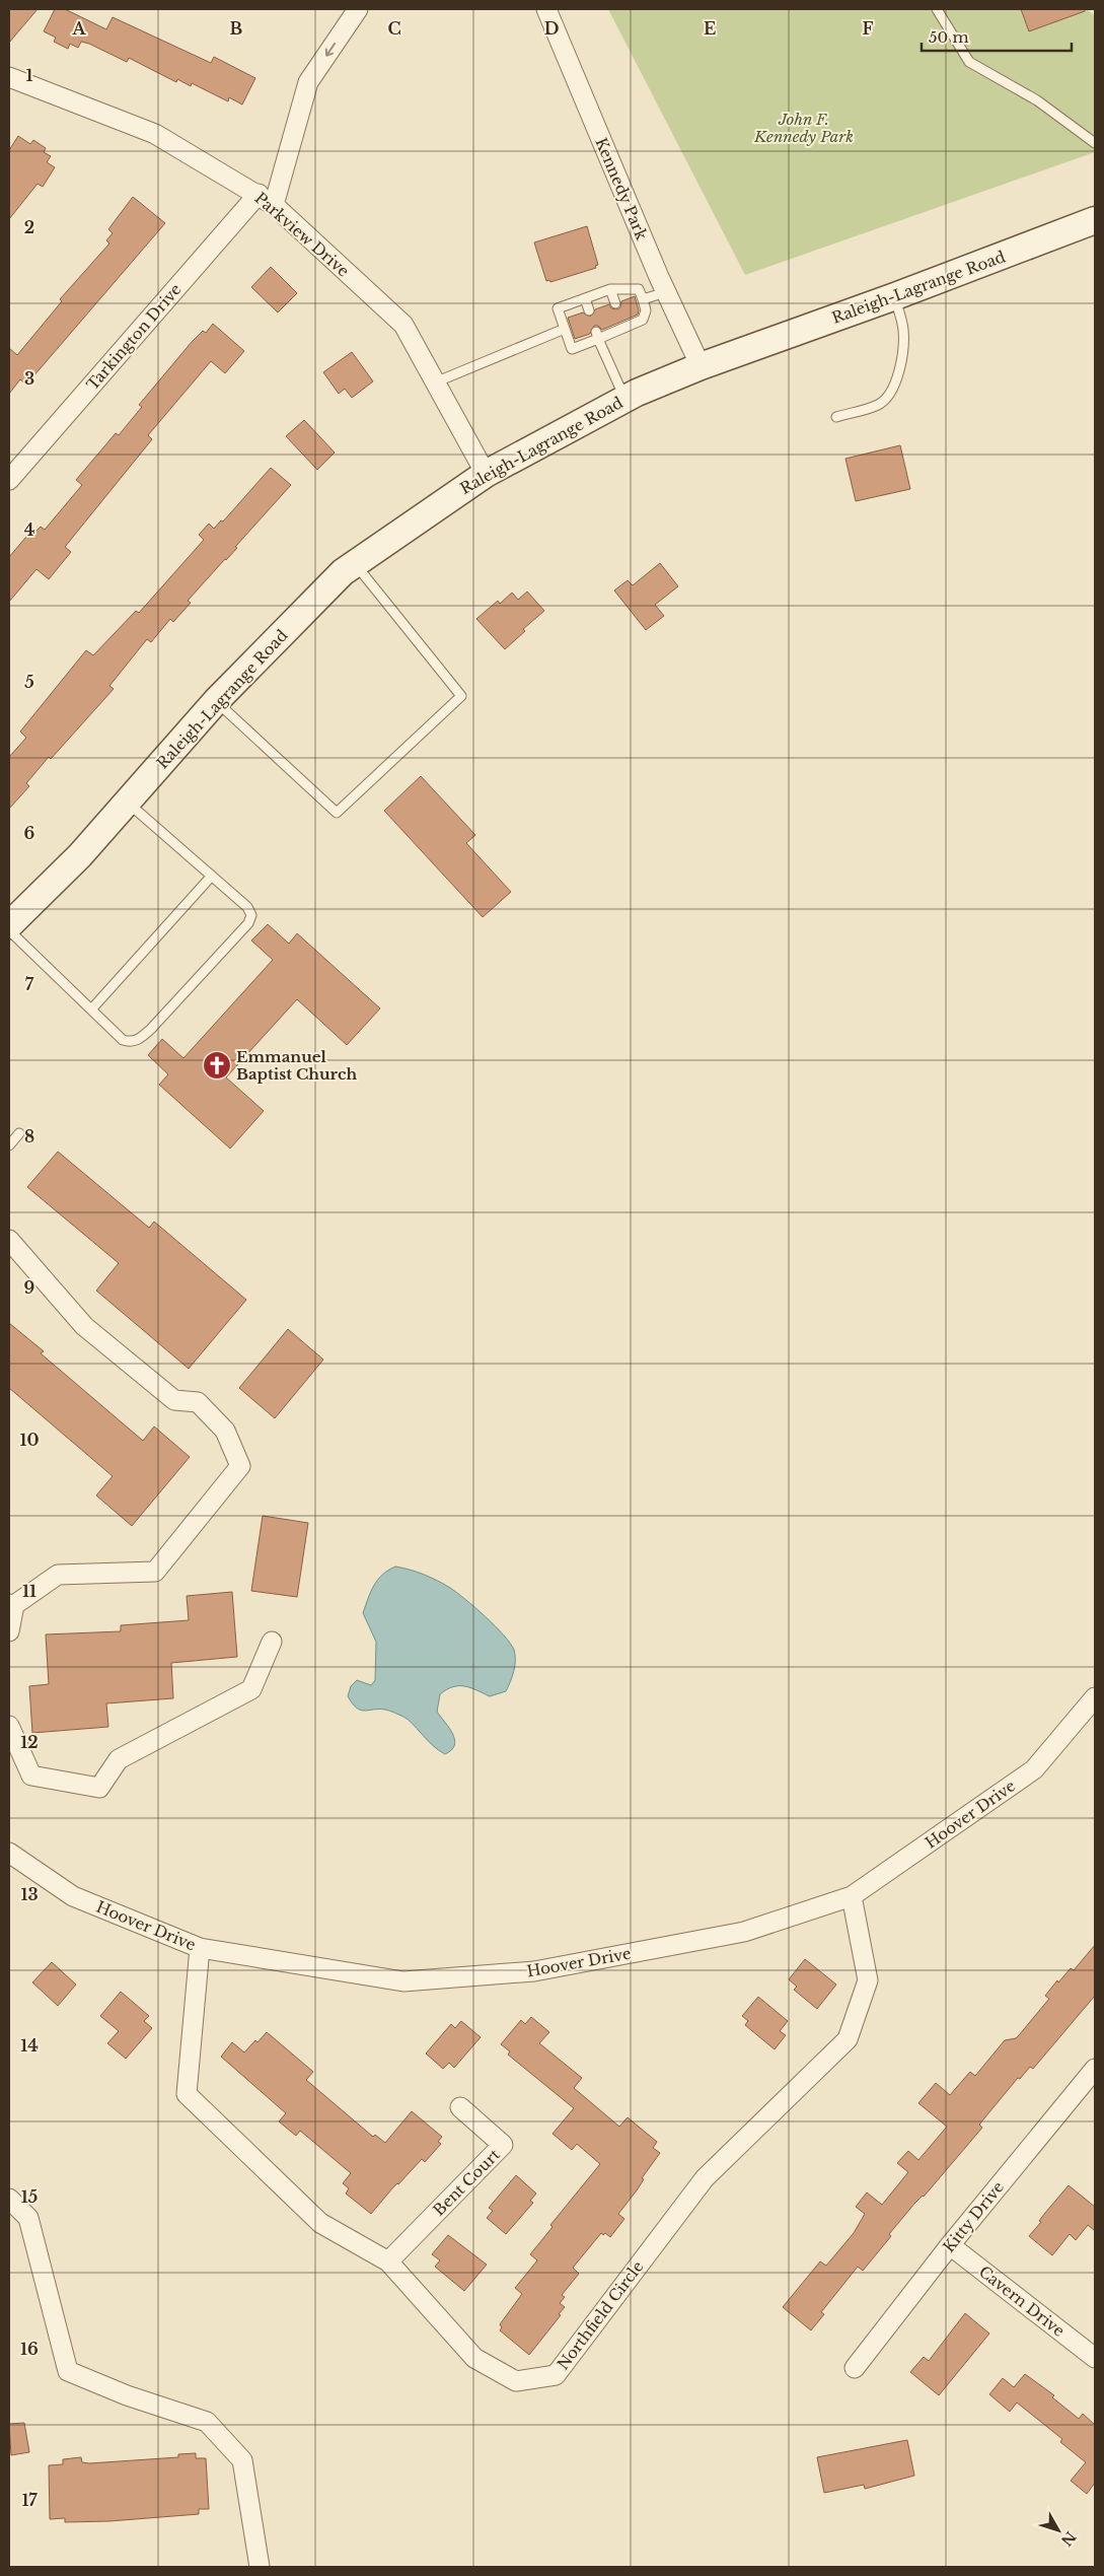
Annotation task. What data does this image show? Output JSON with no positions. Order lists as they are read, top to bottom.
{
  "streets": {
    "main road": ["Raleigh-Lagrange Road"],
    "street": [
      "Kennedy Park",
      "Parkview Drive",
      "Tarkington Drive",
      "Hoover Drive",
      "Bent Court",
      "Kitty Drive",
      "Cavern Drive",
      "Northfield Circle"
    ]
  },
  "crossings": [
    ["Kennedy Park", "Raleigh-Lagrange Road"],
    ["Parkview Drive", "Raleigh-Lagrange Road"],
    ["Parkview Drive", "Tarkington Drive"],
    ["Hoover Drive", "Northfield Circle"],
    ["Bent Court", "Northfield Circle"],
    ["Kitty Drive", "Cavern Drive"]
  ],
  "one_way": ["Tarkington Drive"],
  "parks": ["John F. Kennedy Park"],
  "places": {
    "church": ["Emmanuel Baptist Church"]
  },
  "scale_bar": "50 m",
  "north": "bottom right",
  "grid": {
    "columns": [
      "A",
      "B",
      "C",
      "D",
      "E",
      "F"
    ],
    "rows": [
      "1",
      "2",
      "3",
      "4",
      "5",
      "6",
      "7",
      "8",
      "9",
      "10",
      "11",
      "12",
      "13",
      "14",
      "15",
      "16",
      "17"
    ]
  }
}
